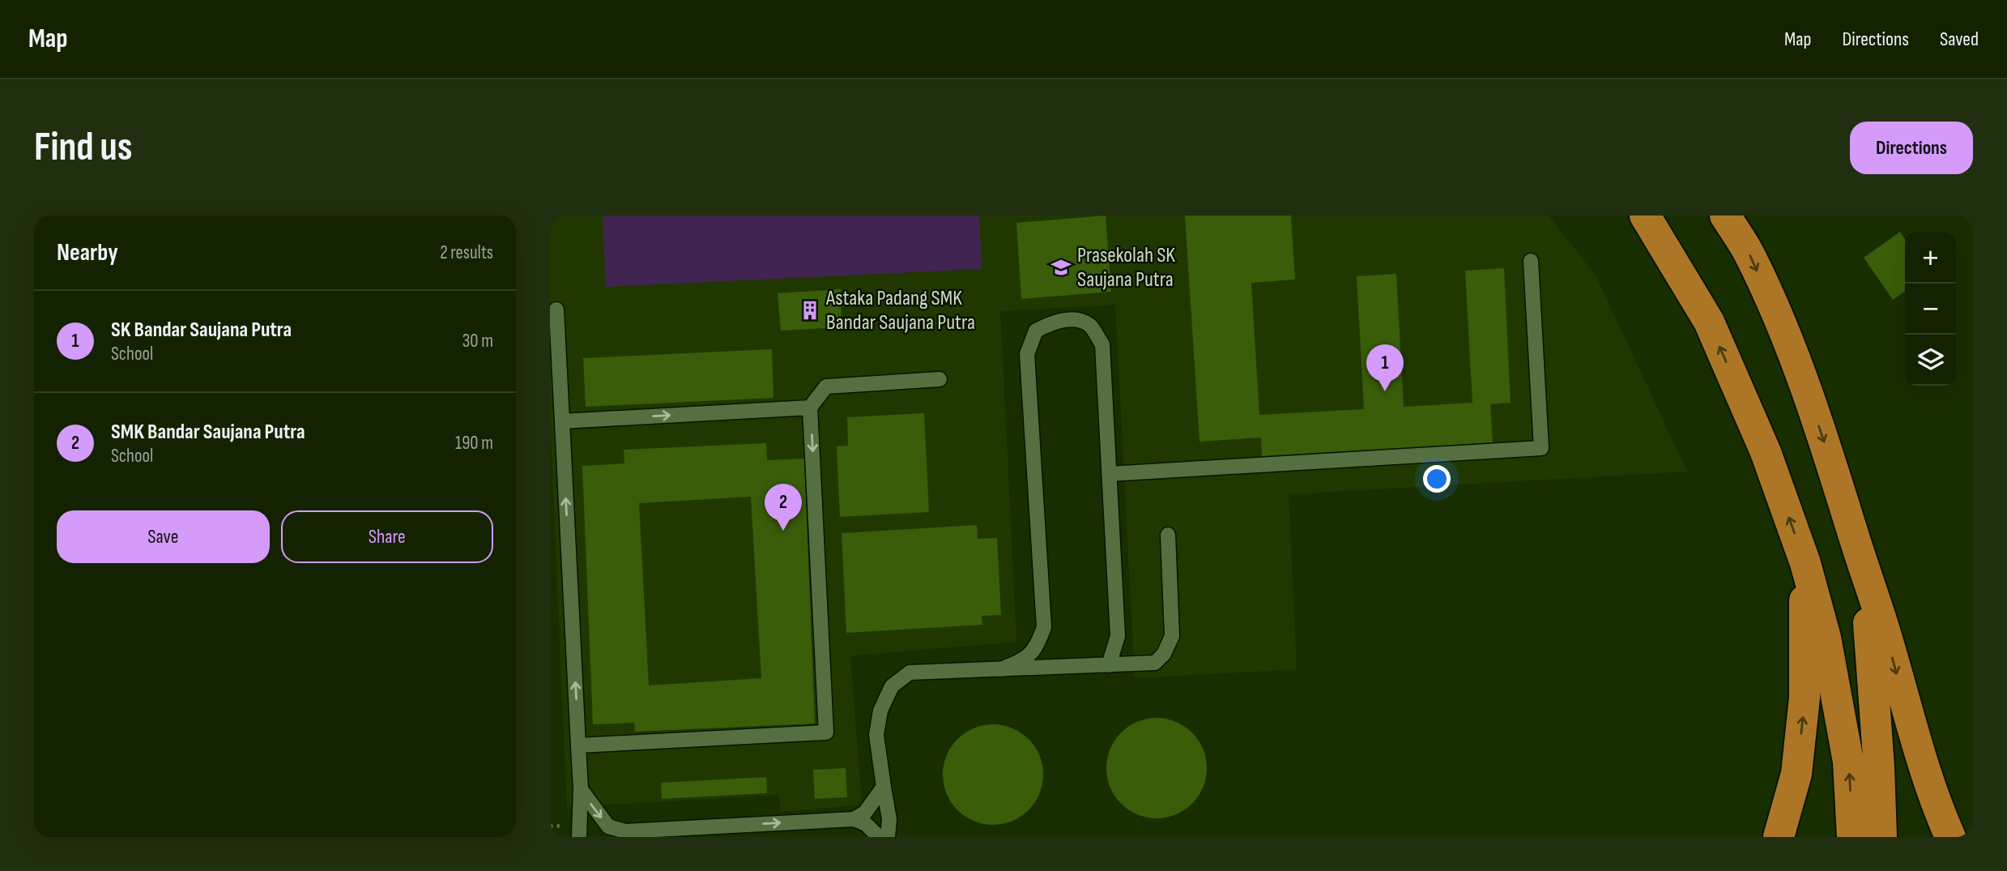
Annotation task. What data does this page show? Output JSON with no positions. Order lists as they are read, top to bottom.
{
  "places": {
    "school or university": ["Prasekolah SK Saujana Putra"],
    "building": ["Astaka Padang SMK Bandar Saujana Putra"]
  },
  "page": {
    "header": "Map",
    "nav": ["Map", "Directions", "Saved"],
    "buttons": [
      "Directions",
      ["Save", "Share"]
    ],
    "title": "Find us",
    "heading": ["Nearby", "2 results"],
    "map_buttons": ["+", "−"],
    "list": [
      {
        "mark": "1",
        "name": "SK Bandar Saujana Putra",
        "note": "School",
        "value": "30 m"
      },
      {
        "mark": "2",
        "name": "SMK Bandar Saujana Putra",
        "note": "School",
        "value": "190 m"
      }
    ],
    "pins": ["1", "2"]
  }
}
